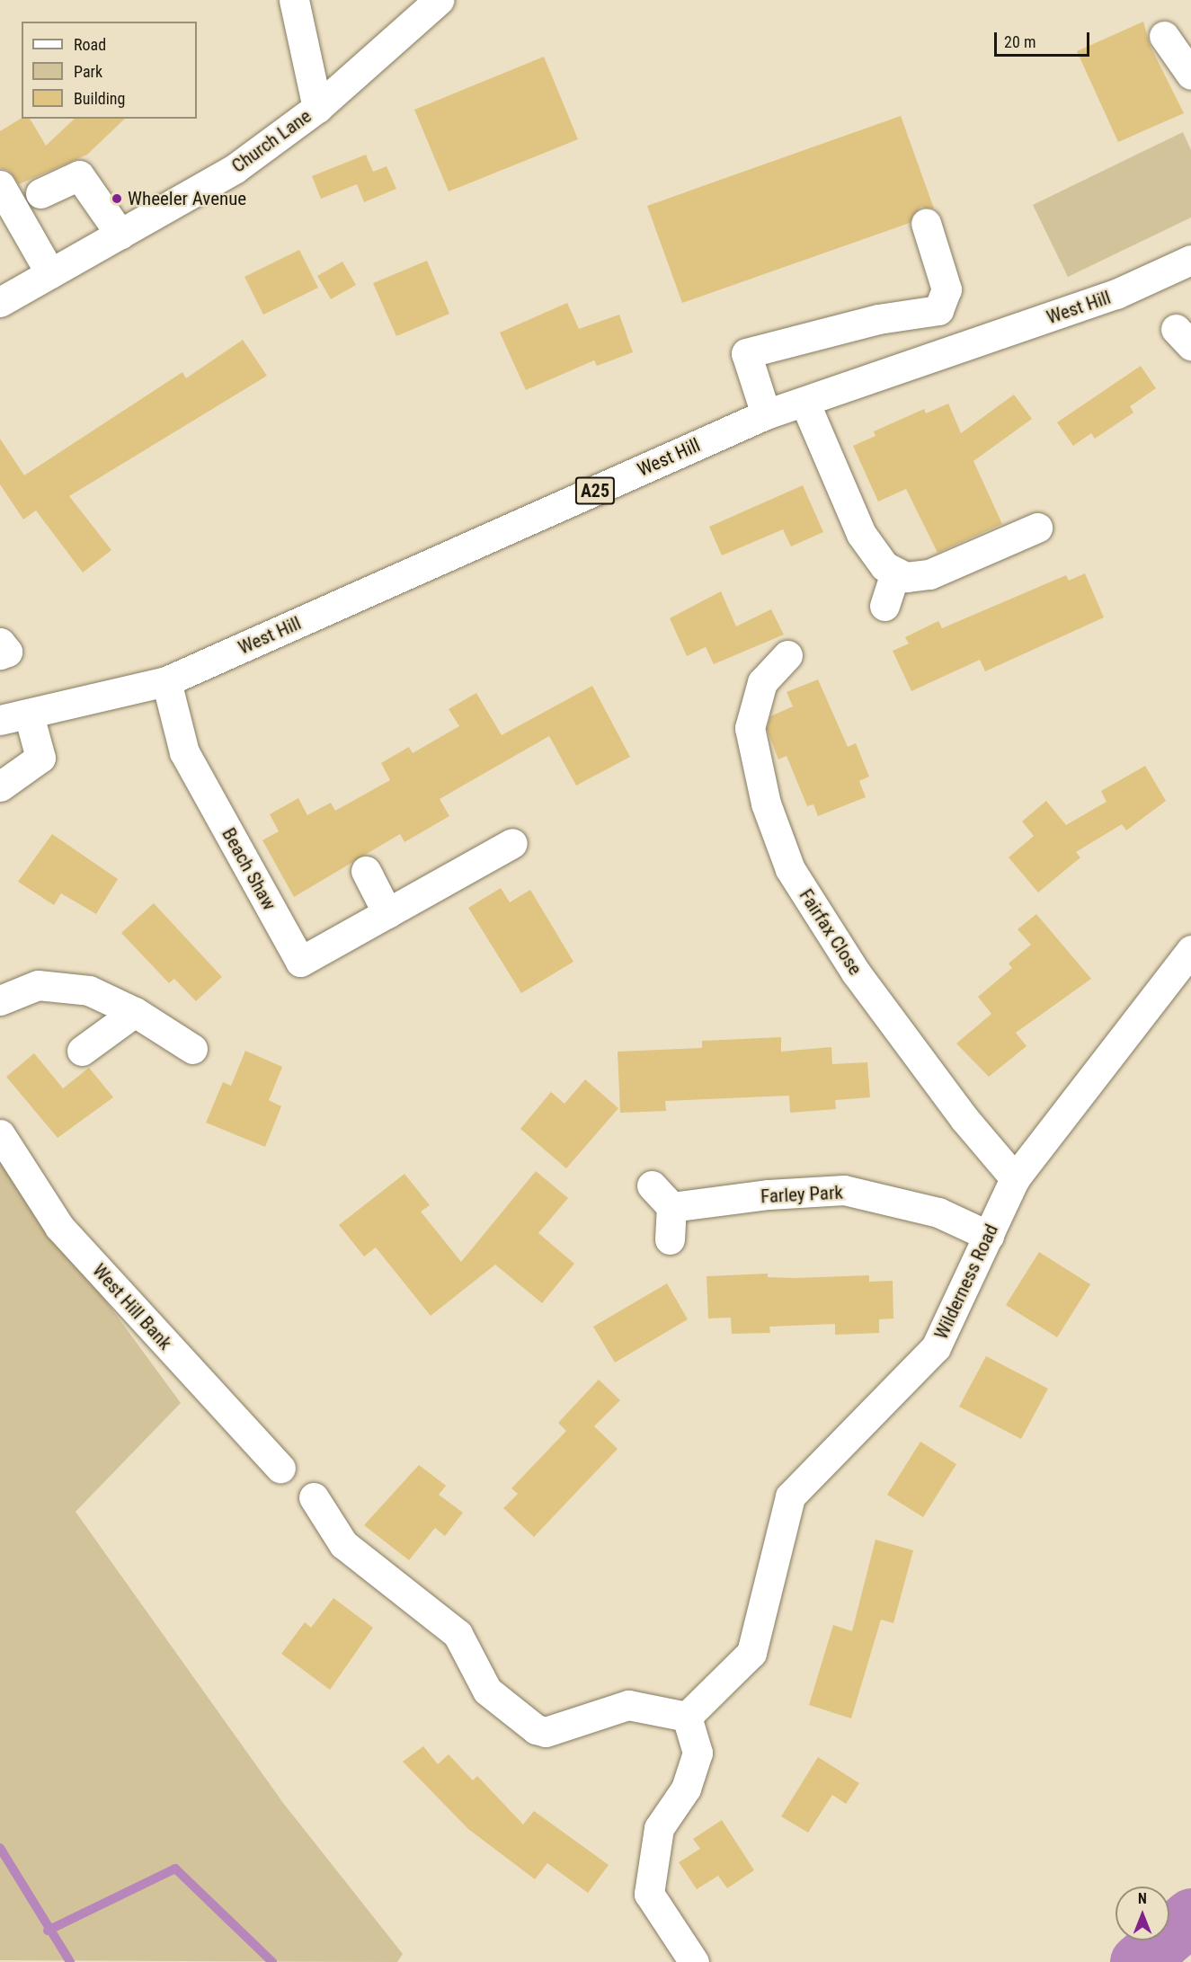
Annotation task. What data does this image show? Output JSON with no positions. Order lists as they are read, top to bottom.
{
  "streets": {
    "street": [
      "Church Lane",
      "West Hill",
      "A25",
      "Beach Shaw",
      "Fairfax Close",
      "Farley Park",
      "Wilderness Road",
      "West Hill Bank"
    ]
  },
  "crossings": [
    ["West Hill", "Beach Shaw"],
    ["Fairfax Close", "Wilderness Road"],
    ["Farley Park", "Wilderness Road"]
  ],
  "places": ["Wheeler Avenue"],
  "legend": ["Road", "Park", "Building"],
  "scale_bar": "20 m",
  "north": "top"
}
